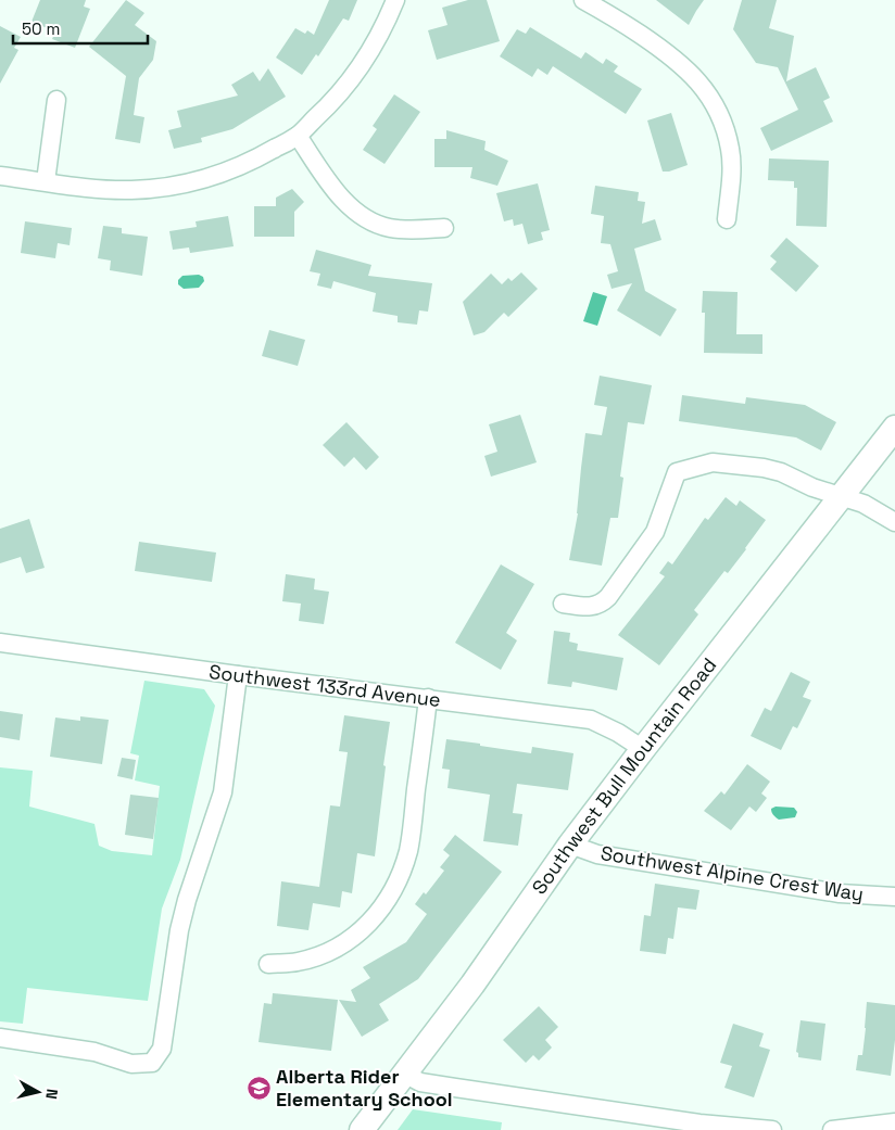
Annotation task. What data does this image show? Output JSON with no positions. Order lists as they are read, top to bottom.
{
  "streets": {
    "main road": ["Southwest Bull Mountain Road"],
    "street": ["Southwest 133rd Avenue", "Southwest Alpine Crest Way"]
  },
  "crossings": [
    ["Southwest 133rd Avenue", "Southwest Bull Mountain Road"],
    ["Southwest Bull Mountain Road", "Southwest Alpine Crest Way"]
  ],
  "places": {
    "school or university": ["Alberta Rider Elementary School"]
  },
  "scale_bar": "50 m",
  "north": "right"
}
